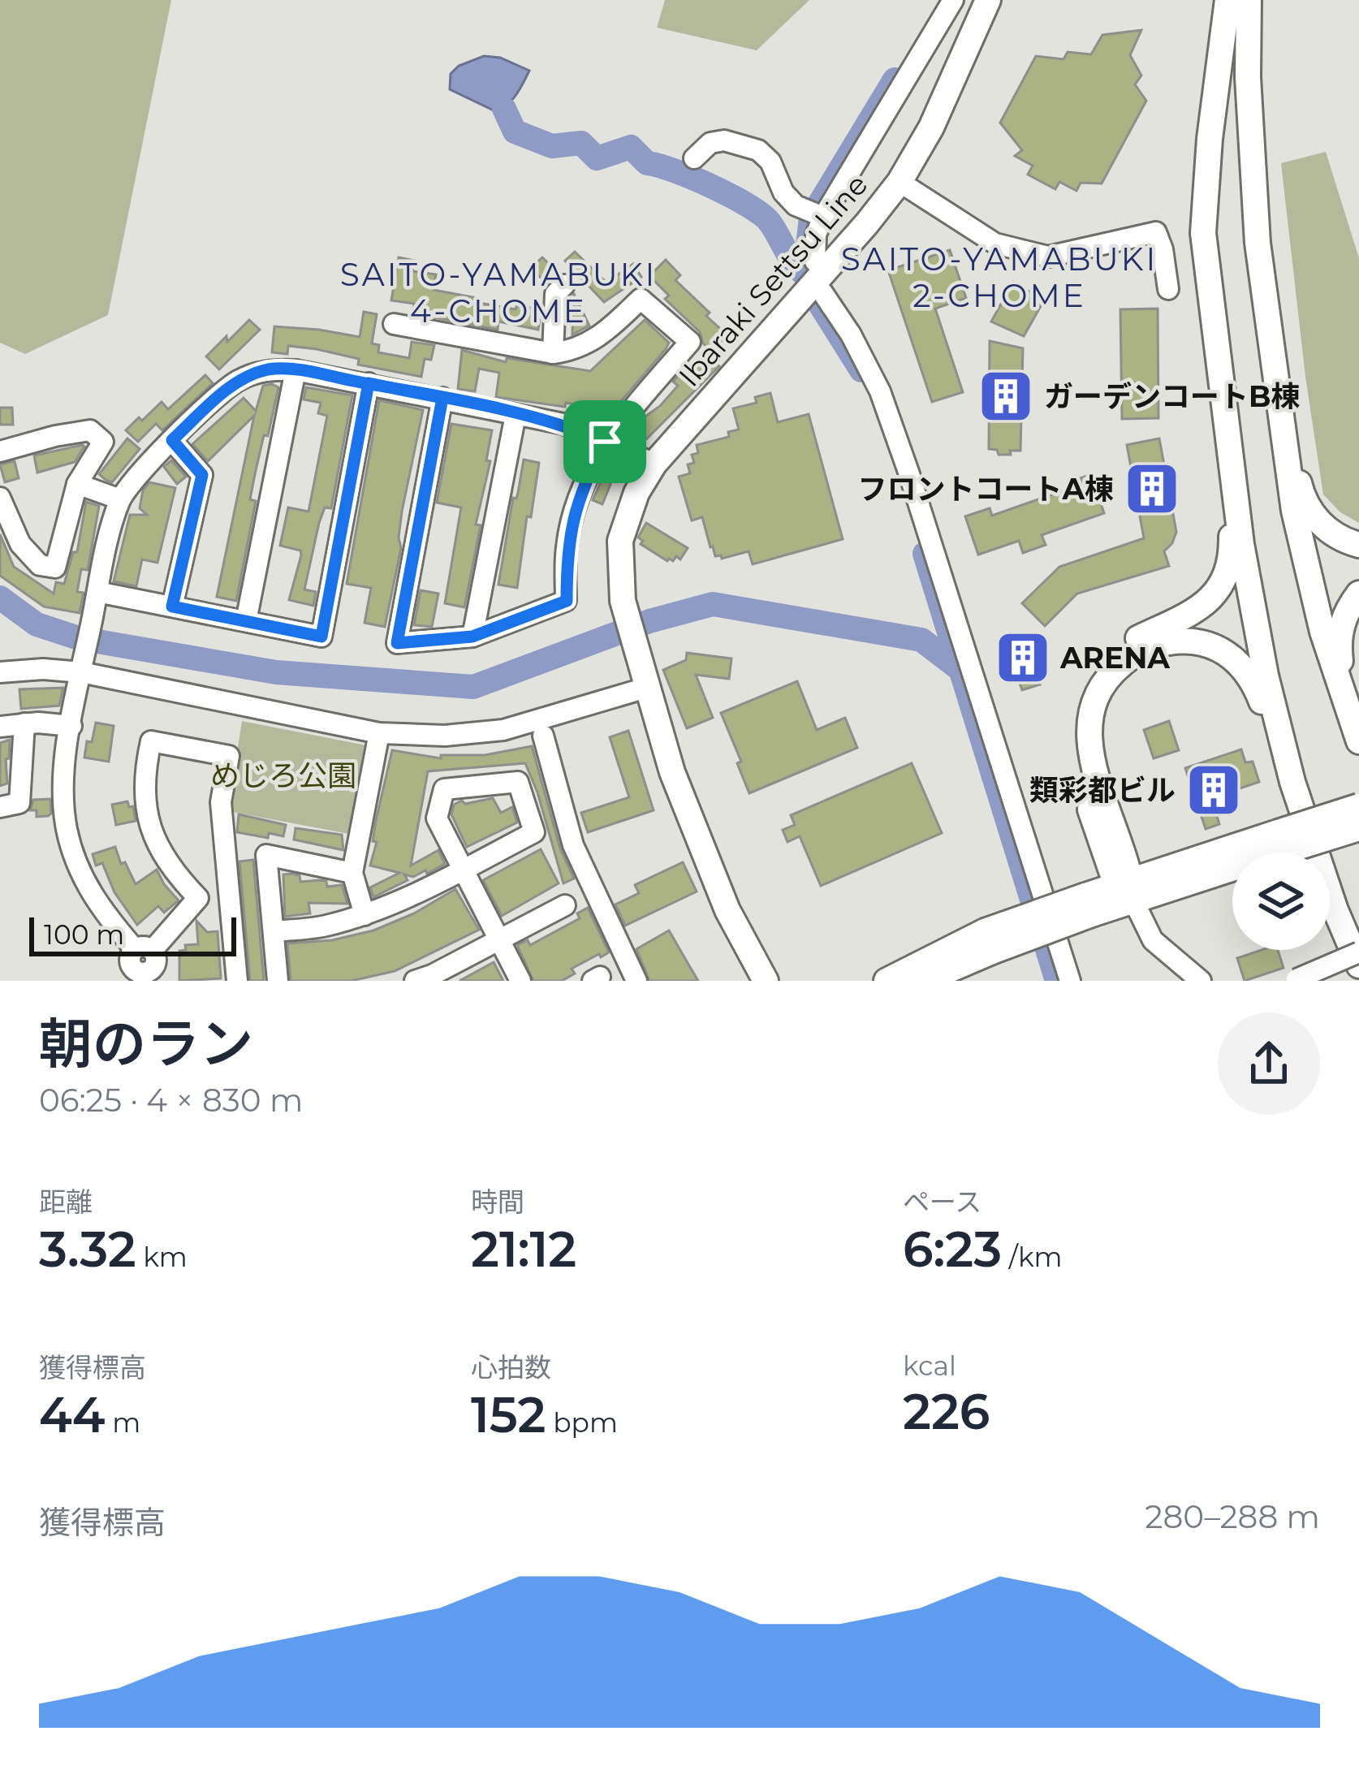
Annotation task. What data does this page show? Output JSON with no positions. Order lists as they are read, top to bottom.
{
  "streets": {
    "main road": ["Ibaraki Settsu Line"]
  },
  "districts": ["SAITO-YAMABUKI 2-CHOME", "SAITO-YAMABUKI 4-CHOME"],
  "parks": ["めじろ公園"],
  "places": {
    "building": [
      "ガーデンコートB棟",
      "フロントコートA棟",
      "ARENA",
      "類彩都ビル"
    ]
  },
  "scale_bar": "100 m",
  "page": {
    "scale": "100 m",
    "heading": ["朝のラン", "06:25 · 4 × 830 m"],
    "stats": [
      ["距離", "3.32 km"],
      ["時間", "21:12"],
      ["ペース", "6:23 /km"],
      ["獲得標高", "44 m"],
      ["心拍数", "152 bpm"],
      ["kcal", "226"]
    ],
    "chart": ["獲得標高", "280–288 m"]
  }
}
